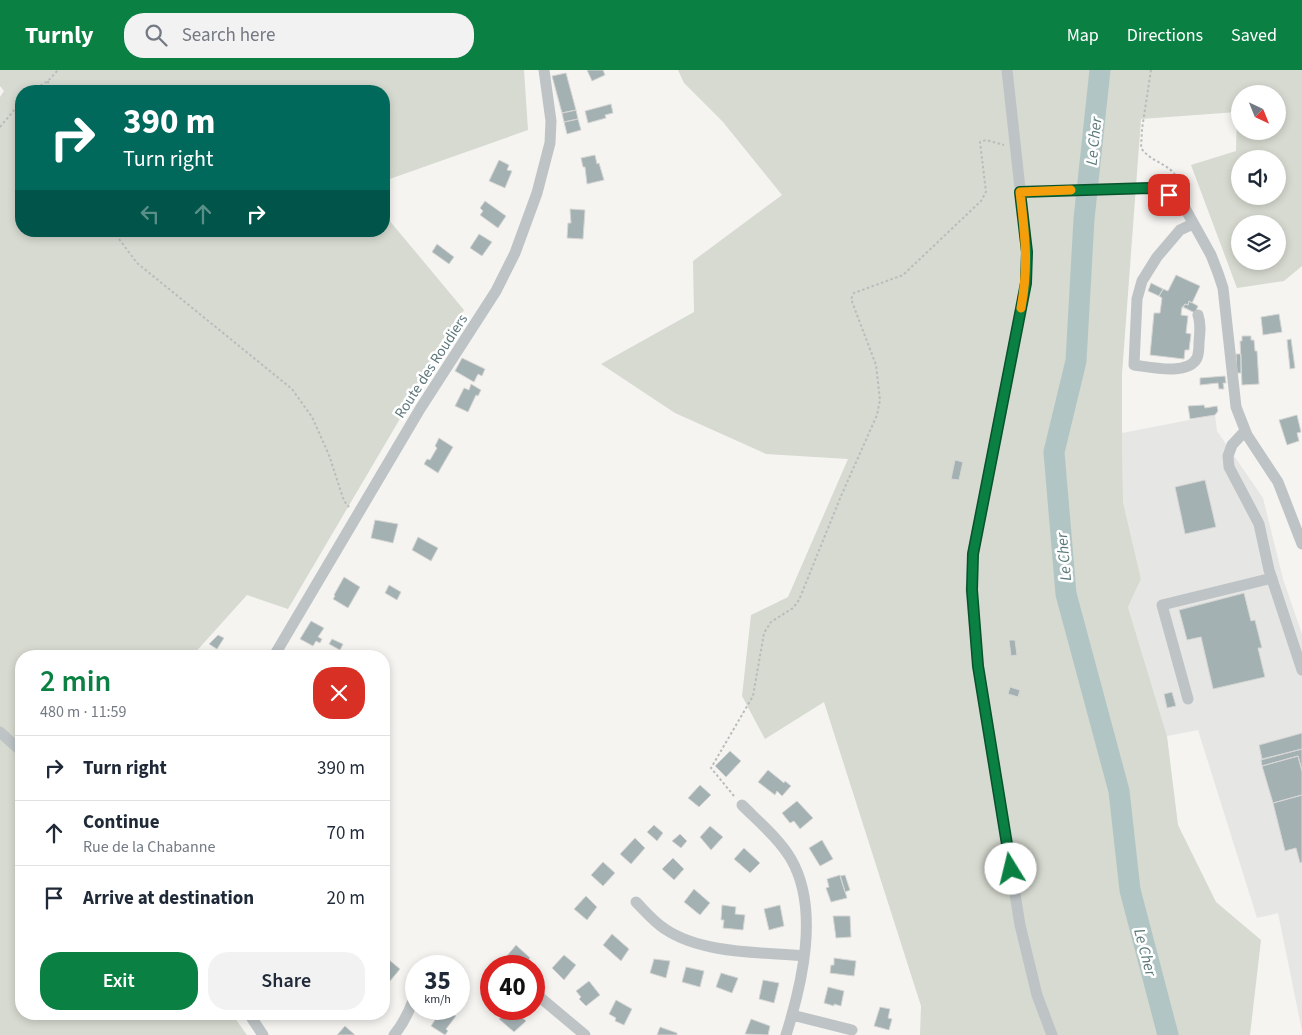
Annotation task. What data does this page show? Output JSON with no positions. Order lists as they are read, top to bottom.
{
  "streets": {
    "street": ["Route des Roudiers"]
  },
  "water": ["Le Cher"],
  "north": "bottom right",
  "page": {
    "header": "Turnly",
    "search": "Search here",
    "nav": ["Map", "Directions", "Saved"],
    "turn": ["390 m", "Turn right"],
    "heading": ["2 min", "480 m · 11:59"],
    "list": [
      {
        "name": "Turn right",
        "value": "390 m"
      },
      {
        "name": "Continue",
        "note": "Rue de la Chabanne",
        "value": "70 m"
      },
      {
        "name": "Arrive at destination",
        "value": "20 m"
      }
    ],
    "buttons": ["Exit", "Share"],
    "speed": "35 km/h",
    "limit": "40"
  }
}
